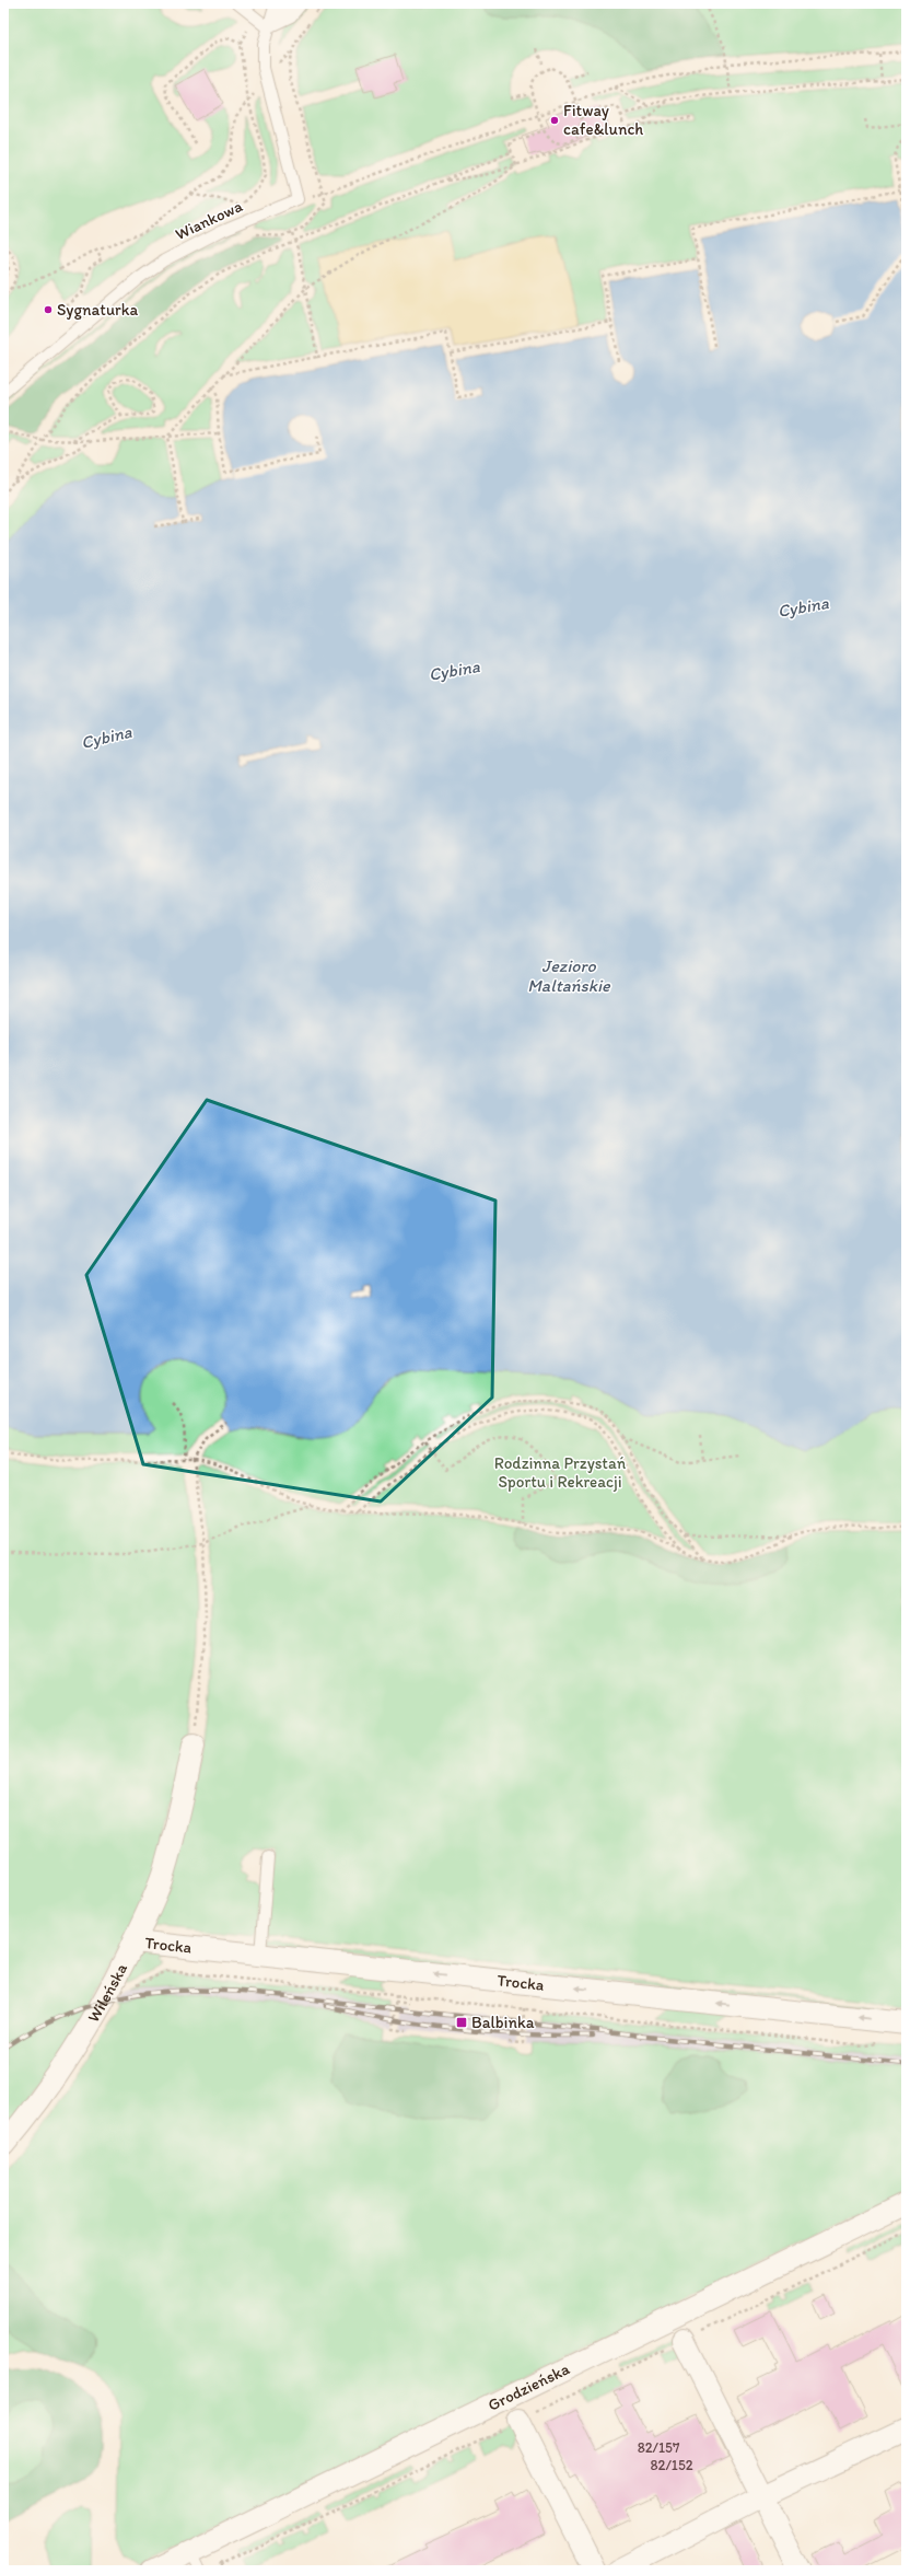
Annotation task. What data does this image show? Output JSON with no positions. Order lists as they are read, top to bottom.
{
  "streets": {
    "street": ["Trocka", "Wileńska", "Grodzieńska"],
    "lane": ["Wiankowa"]
  },
  "crossings": [
    ["Trocka", "Wileńska"]
  ],
  "one_way": ["Trocka"],
  "water": ["Cybina", "Jezioro Maltańskie"],
  "parks": ["Rodzinna Przystań Sportu i Rekreacji"],
  "places": {
    "other": ["Fitway cafe&lunch", "Sygnaturka"],
    "transit": ["Balbinka"]
  },
  "house_numbers": ["82/157", "82/152"]
}
